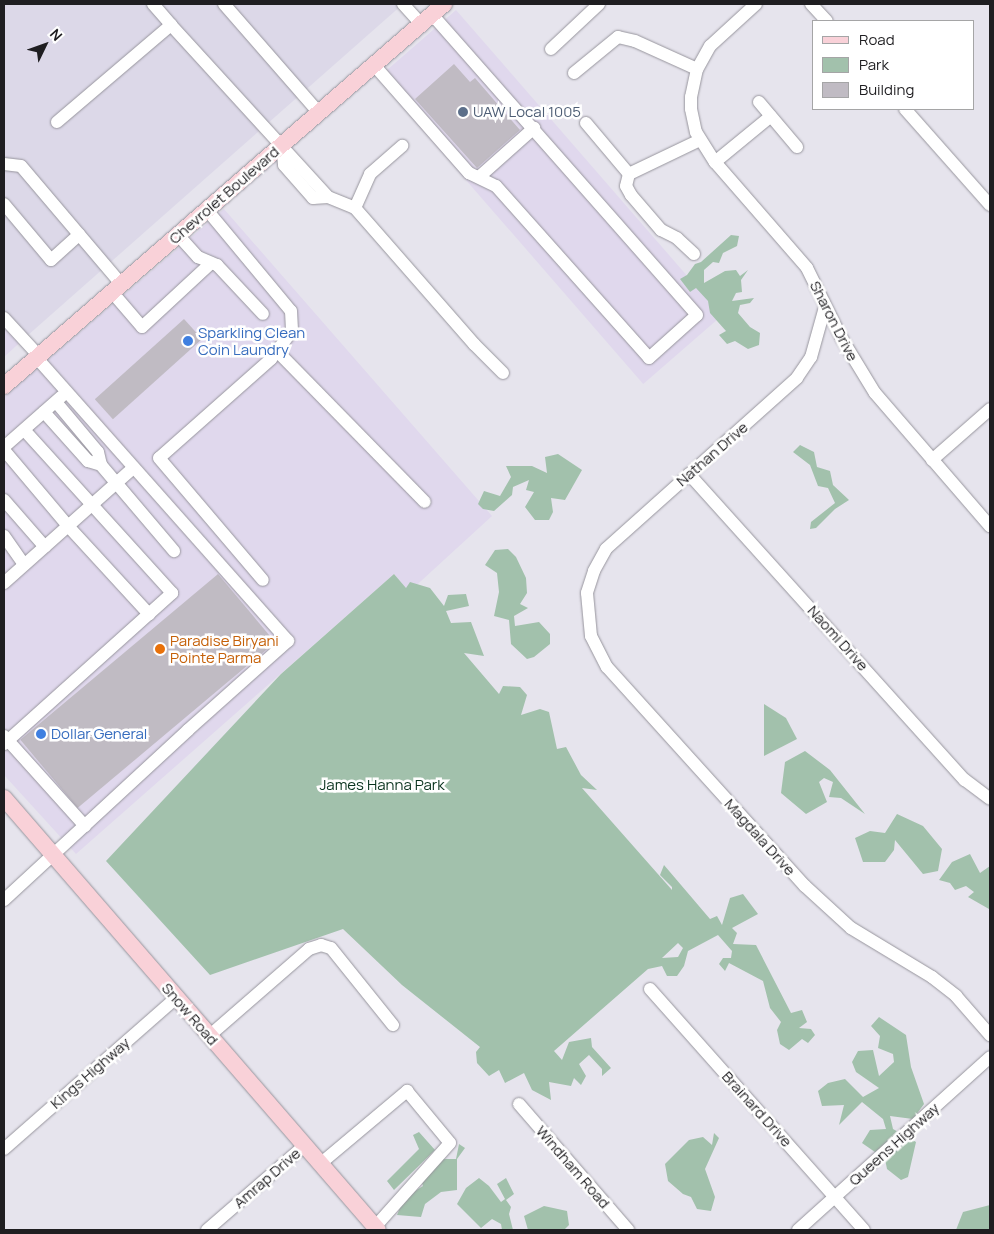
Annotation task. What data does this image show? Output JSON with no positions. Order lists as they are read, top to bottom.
{
  "streets": {
    "main road": ["Chevrolet Boulevard", "Snow Road"],
    "street": [
      "Sharon Drive",
      "Nathan Drive",
      "Naomi Drive",
      "Magdala Drive",
      "Kings Highway",
      "Brainard Drive",
      "Queens Highway",
      "Windham Road",
      "Amrap Drive"
    ]
  },
  "crossings": [
    ["Sharon Drive", "Nathan Drive"],
    ["Nathan Drive", "Naomi Drive"],
    ["Nathan Drive", "Magdala Drive"],
    ["Snow Road", "Kings Highway"],
    ["Snow Road", "Amrap Drive"],
    ["Brainard Drive", "Queens Highway"]
  ],
  "parks": ["James Hanna Park"],
  "places": [
    "UAW Local 1005",
    "Sparkling Clean Coin Laundry",
    "Paradise Biryani Pointe Parma",
    "Dollar General"
  ],
  "legend": ["Road", "Park", "Building"],
  "north": "top right"
}
